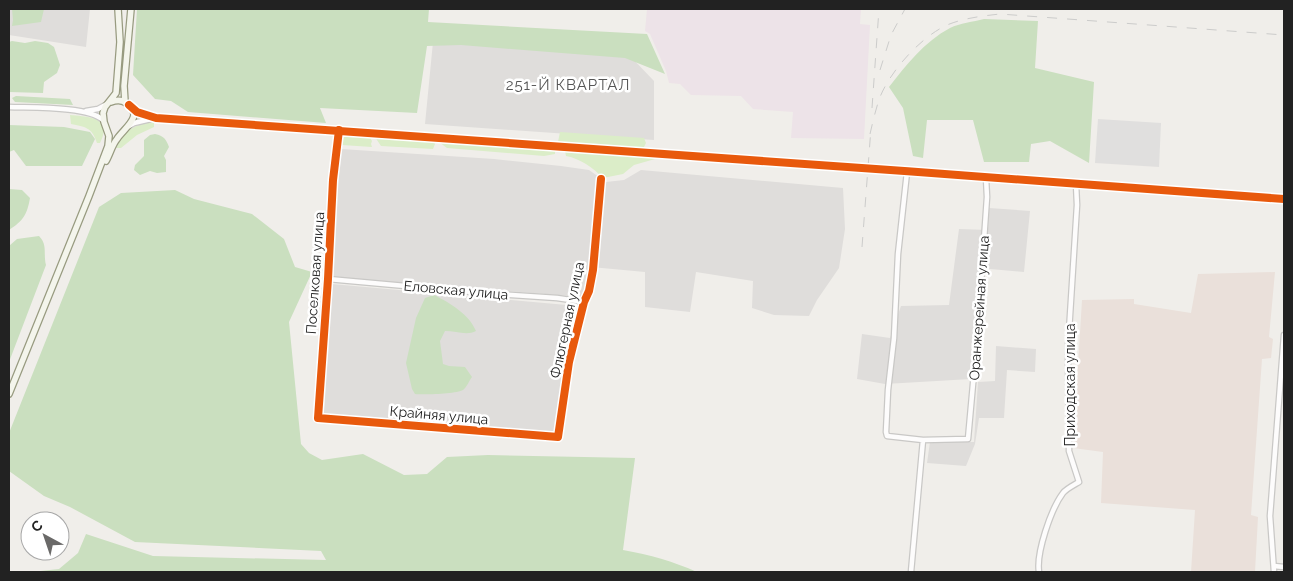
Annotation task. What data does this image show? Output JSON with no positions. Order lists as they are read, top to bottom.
{
  "streets": {
    "street": [
      "Поселковая улица",
      "Еловская улица",
      "Оранжерейная улица",
      "Флюгерная улица",
      "Приходская улица",
      "Крайняя улица"
    ]
  },
  "crossings": [
    ["Поселковая улица", "Еловская улица"],
    ["Поселковая улица", "Крайняя улица"],
    ["Еловская улица", "Флюгерная улица"],
    ["Флюгерная улица", "Крайняя улица"]
  ],
  "districts": ["251-Й КВАРТАЛ"],
  "north": "top left"
}
